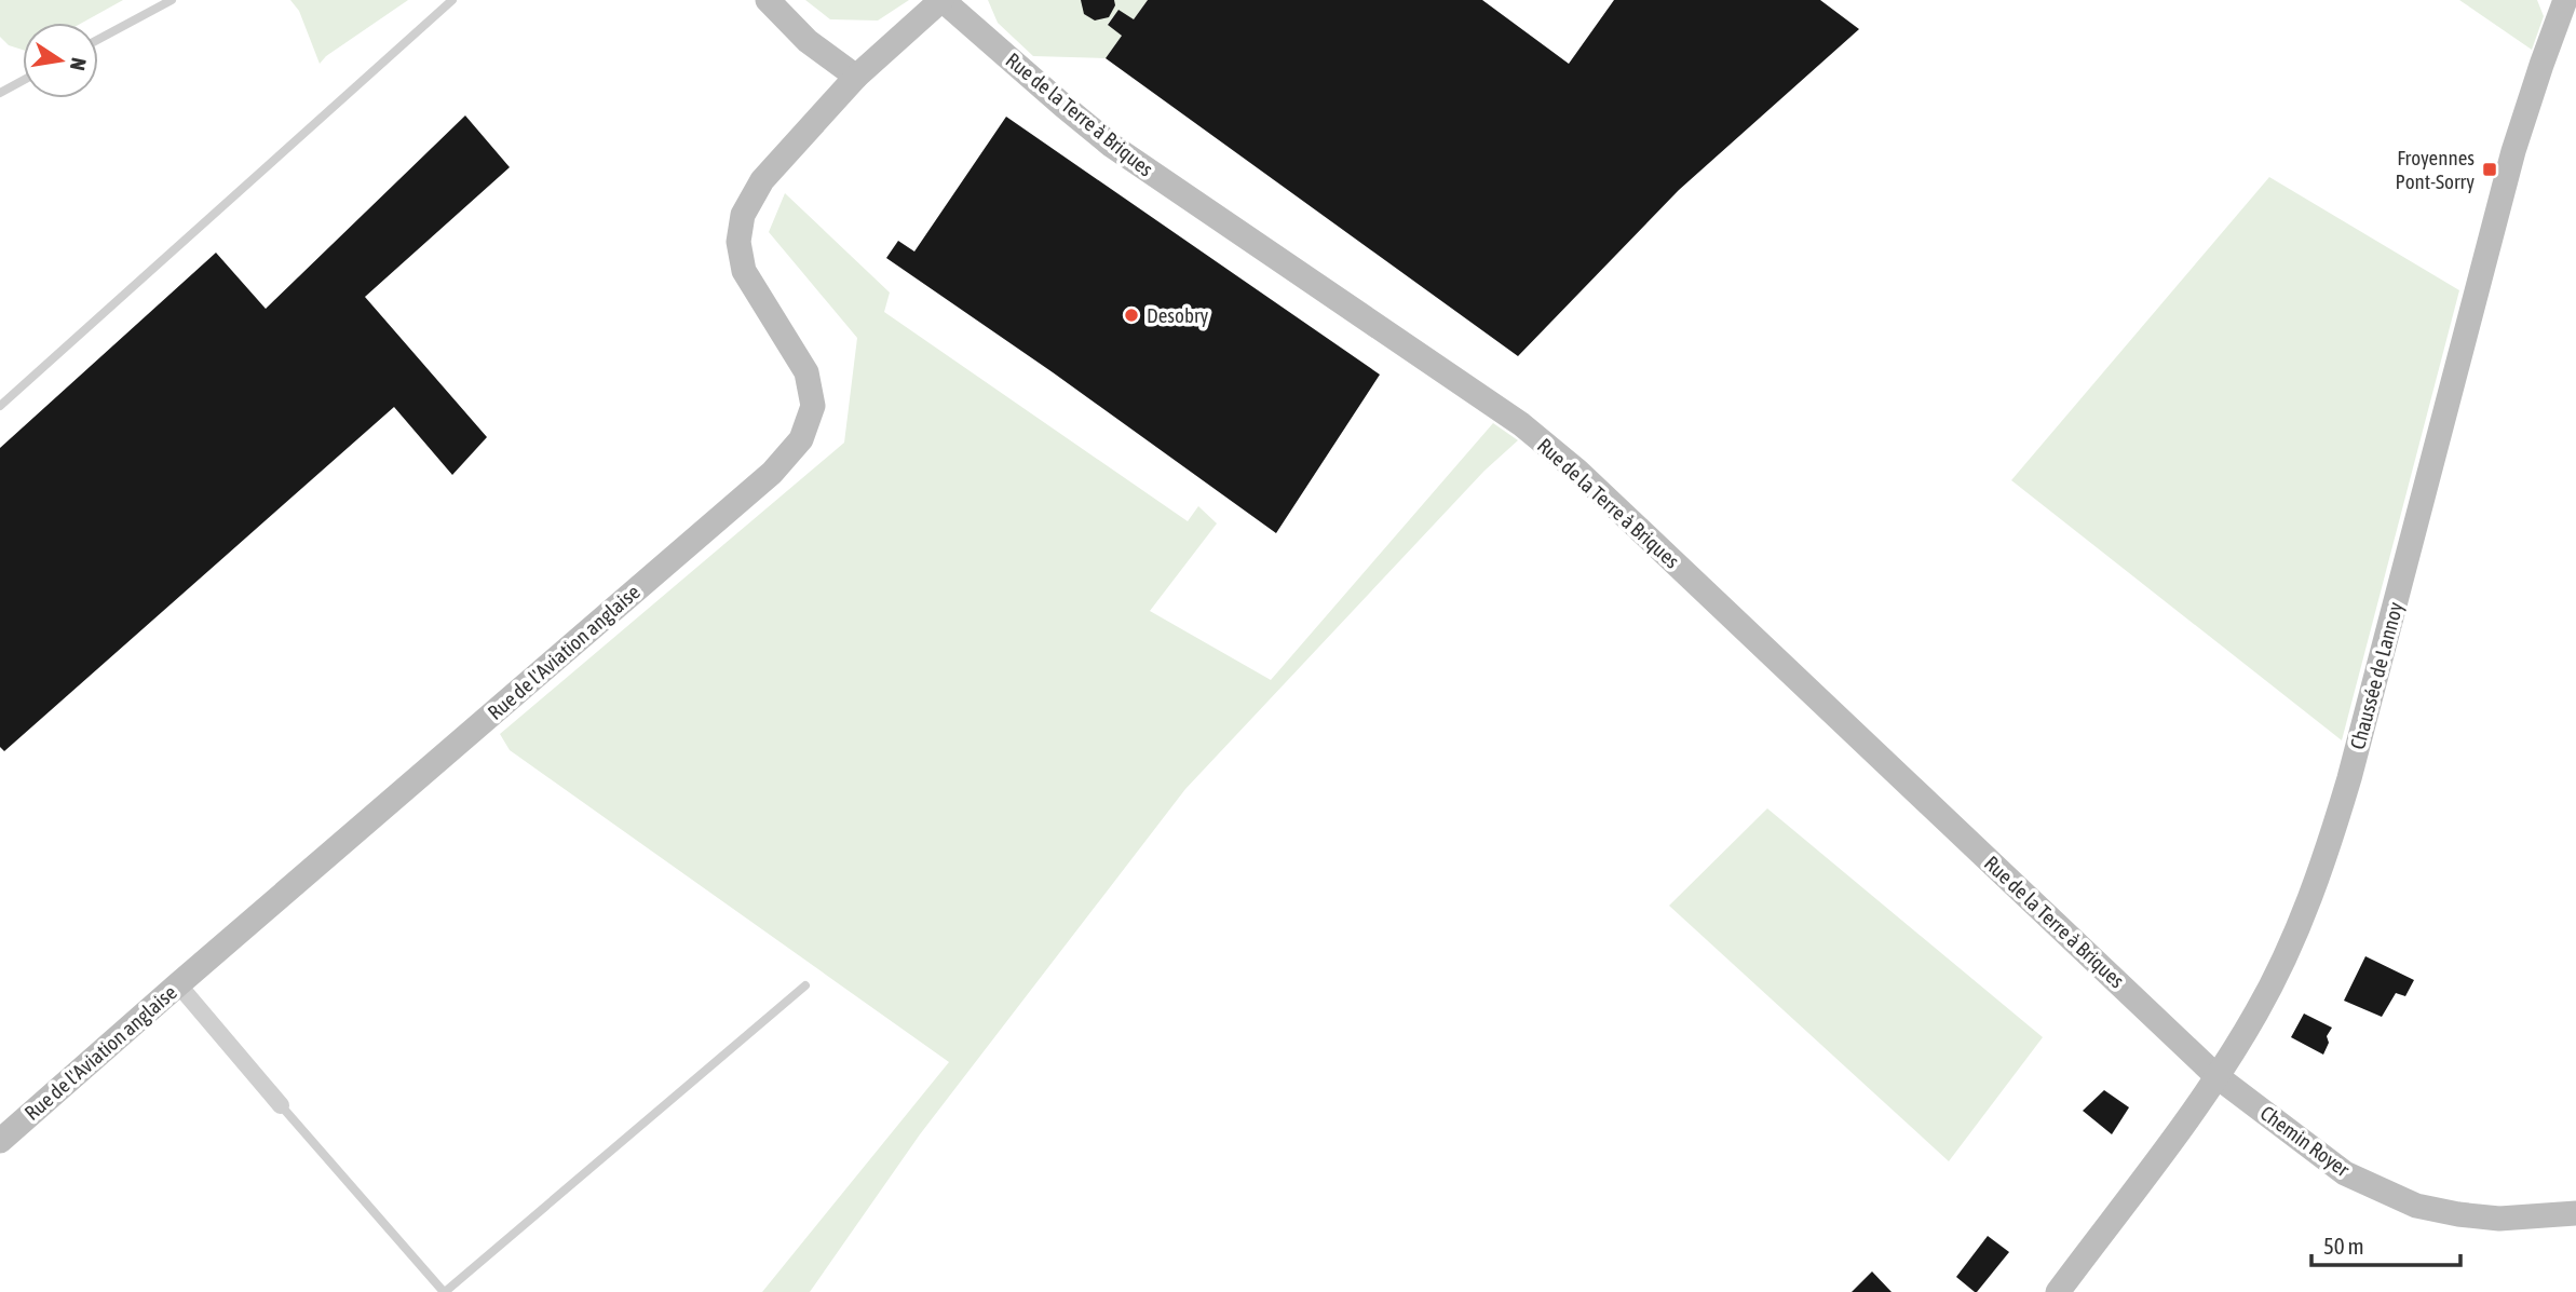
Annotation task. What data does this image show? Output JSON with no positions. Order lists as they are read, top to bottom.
{
  "streets": {
    "main road": [
      "Rue de la Terre à Briques",
      "Rue de l'Aviation anglaise",
      "Chaussée de Lannoy",
      "Chemin Royer"
    ]
  },
  "crossings": [
    ["Rue de la Terre à Briques", "Rue de l'Aviation anglaise"],
    ["Rue de la Terre à Briques", "Chaussée de Lannoy"],
    ["Rue de la Terre à Briques", "Chemin Royer"],
    ["Chaussée de Lannoy", "Chemin Royer"]
  ],
  "places": {
    "transit": ["Froyennes Pont-Sorry"],
    "other": ["Desobry"]
  },
  "scale_bar": "50 m",
  "north": "right"
}
